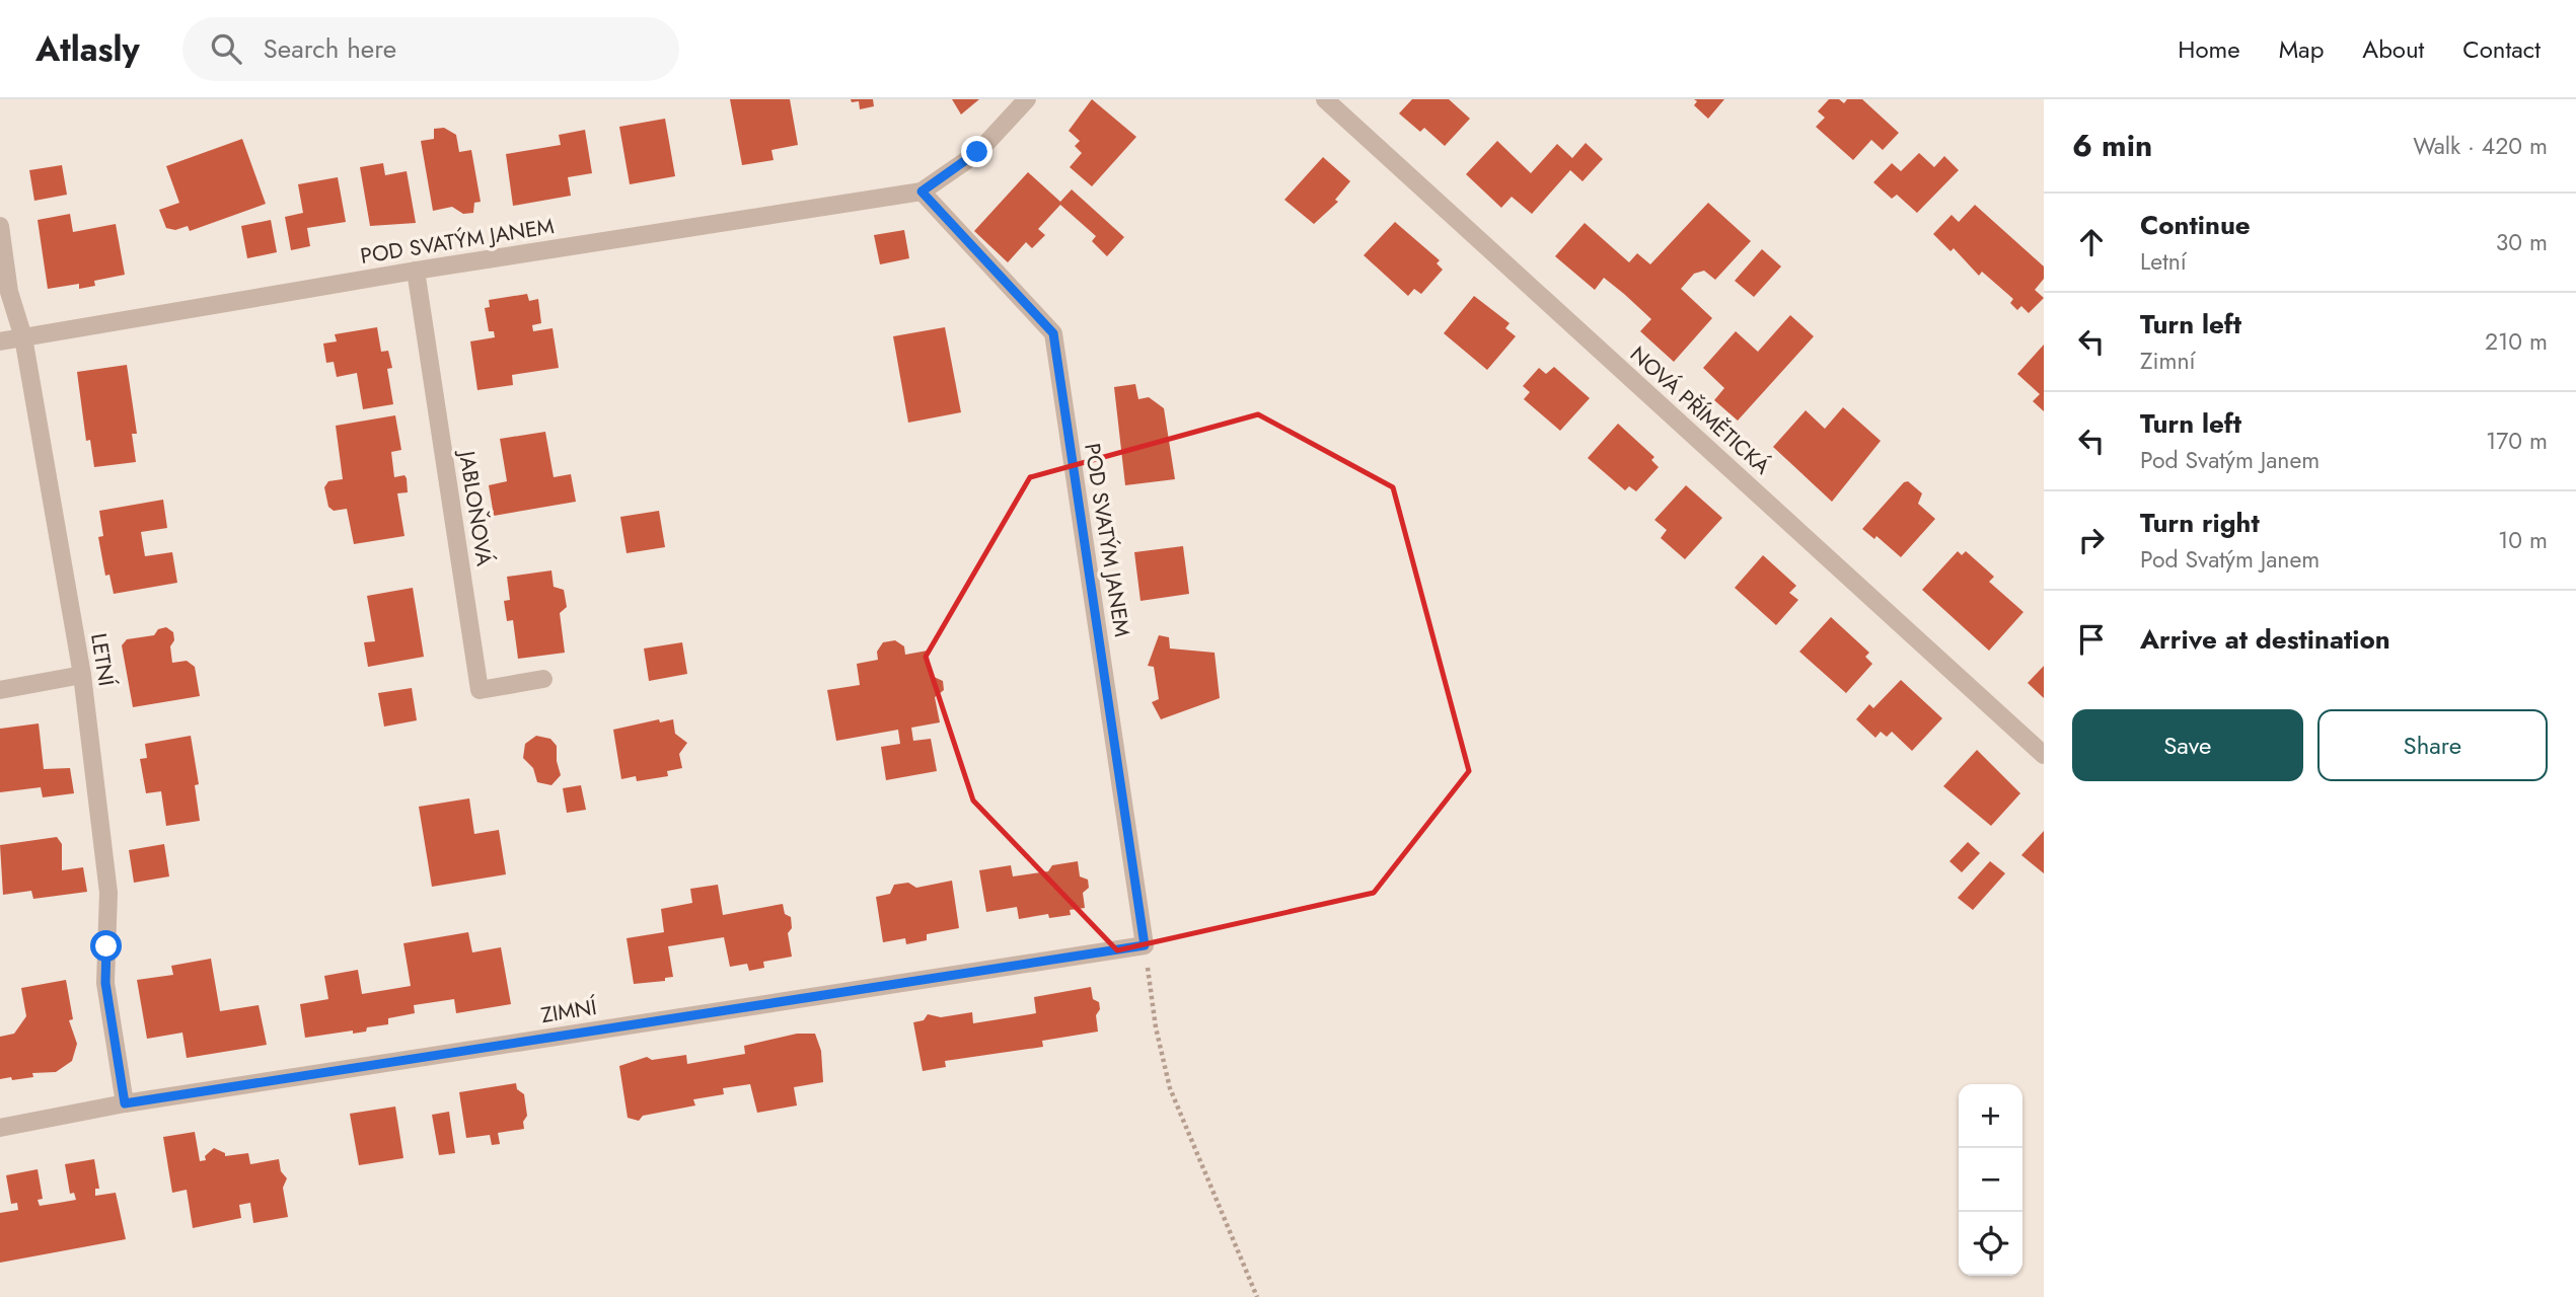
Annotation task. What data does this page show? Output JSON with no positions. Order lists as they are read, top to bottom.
{
  "streets": {
    "street": [
      "POD SVATÝM JANEM",
      "NOVÁ PŘÍMĚTICKÁ",
      "JABLOŇOVÁ",
      "LETNÍ",
      "ZIMNÍ"
    ]
  },
  "crossings": [
    ["POD SVATÝM JANEM", "JABLOŇOVÁ"],
    ["POD SVATÝM JANEM", "LETNÍ"],
    ["POD SVATÝM JANEM", "ZIMNÍ"],
    ["LETNÍ", "ZIMNÍ"]
  ],
  "page": {
    "header": "Atlasly",
    "search": "Search here",
    "nav": [
      "Home",
      "Map",
      "About",
      "Contact"
    ],
    "heading": ["6 min", "Walk · 420 m"],
    "list": [
      ["Continue", "Letní", "30 m"],
      ["Turn left", "Zimní", "210 m"],
      ["Turn left", "Pod Svatým Janem", "170 m"],
      ["Turn right", "Pod Svatým Janem", "10 m"],
      "Arrive at destination"
    ],
    "buttons": ["Save", "Share"],
    "map_buttons": ["+", "−"]
  }
}
